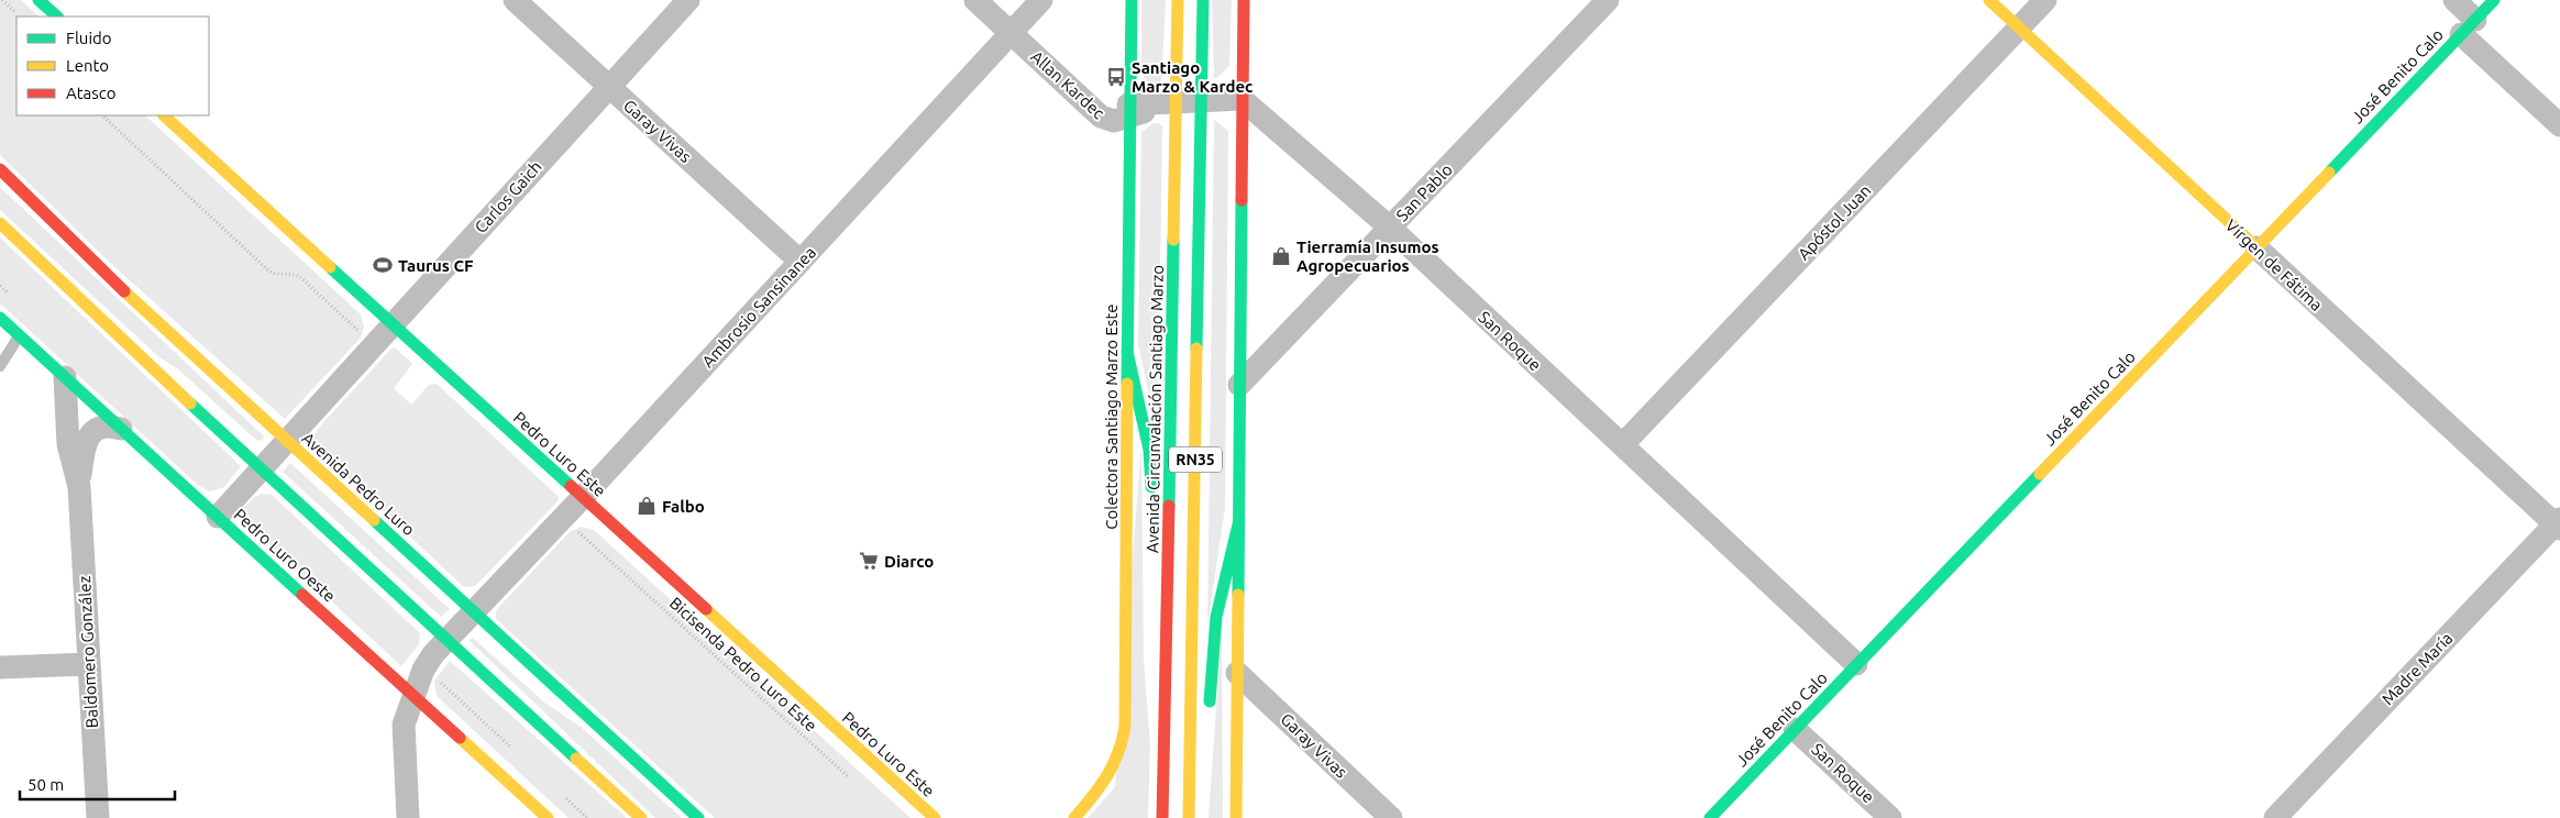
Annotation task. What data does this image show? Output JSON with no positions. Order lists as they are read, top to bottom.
{
  "streets": {
    "main road": [
      "José Benito Calo",
      "Vírgen de Fátima",
      "Avenida Circunvalación Santiago Marzo",
      "Colectora Santiago Marzo Este",
      "Pedro Luro Este",
      "RN35",
      "Avenida Pedro Luro",
      "Pedro Luro Oeste"
    ],
    "street": [
      "Allan Kardec",
      "Garay Vivas",
      "San Pablo",
      "Carlos Gaich",
      "Apóstol Juan",
      "Ambrosio Sansinanea",
      "San Roque",
      "Baldomero González",
      "Madre María"
    ],
    "path": ["Bicisenda Pedro Luro Este"]
  },
  "crossings": [
    ["José Benito Calo", "Vírgen de Fátima"],
    ["José Benito Calo", "San Roque"],
    ["Allan Kardec", "Ambrosio Sansinanea"],
    ["Allan Kardec", "Colectora Santiago Marzo Este"],
    ["Garay Vivas", "Carlos Gaich"],
    ["Garay Vivas", "Ambrosio Sansinanea"],
    ["San Pablo", "San Roque"],
    ["Carlos Gaich", "Pedro Luro Este"],
    ["Carlos Gaich", "Avenida Pedro Luro"],
    ["Carlos Gaich", "Pedro Luro Oeste"],
    ["Apóstol Juan", "Vírgen de Fátima"],
    ["Apóstol Juan", "San Roque"],
    ["Vírgen de Fátima", "Madre María"],
    ["Ambrosio Sansinanea", "Pedro Luro Este"],
    ["Ambrosio Sansinanea", "Avenida Pedro Luro"],
    ["Ambrosio Sansinanea", "Pedro Luro Oeste"],
    ["Pedro Luro Oeste", "Baldomero González"]
  ],
  "places": {
    "bus stop": ["Santiago Marzo & Kardec"],
    "shop": ["Tierramía Insumos Agropecuarios", "Falbo"],
    "sports": ["Taurus CF"],
    "supermarket": ["Diarco"]
  },
  "legend": ["Fluido", "Lento", "Atasco"],
  "scale_bar": "50 m"
}
